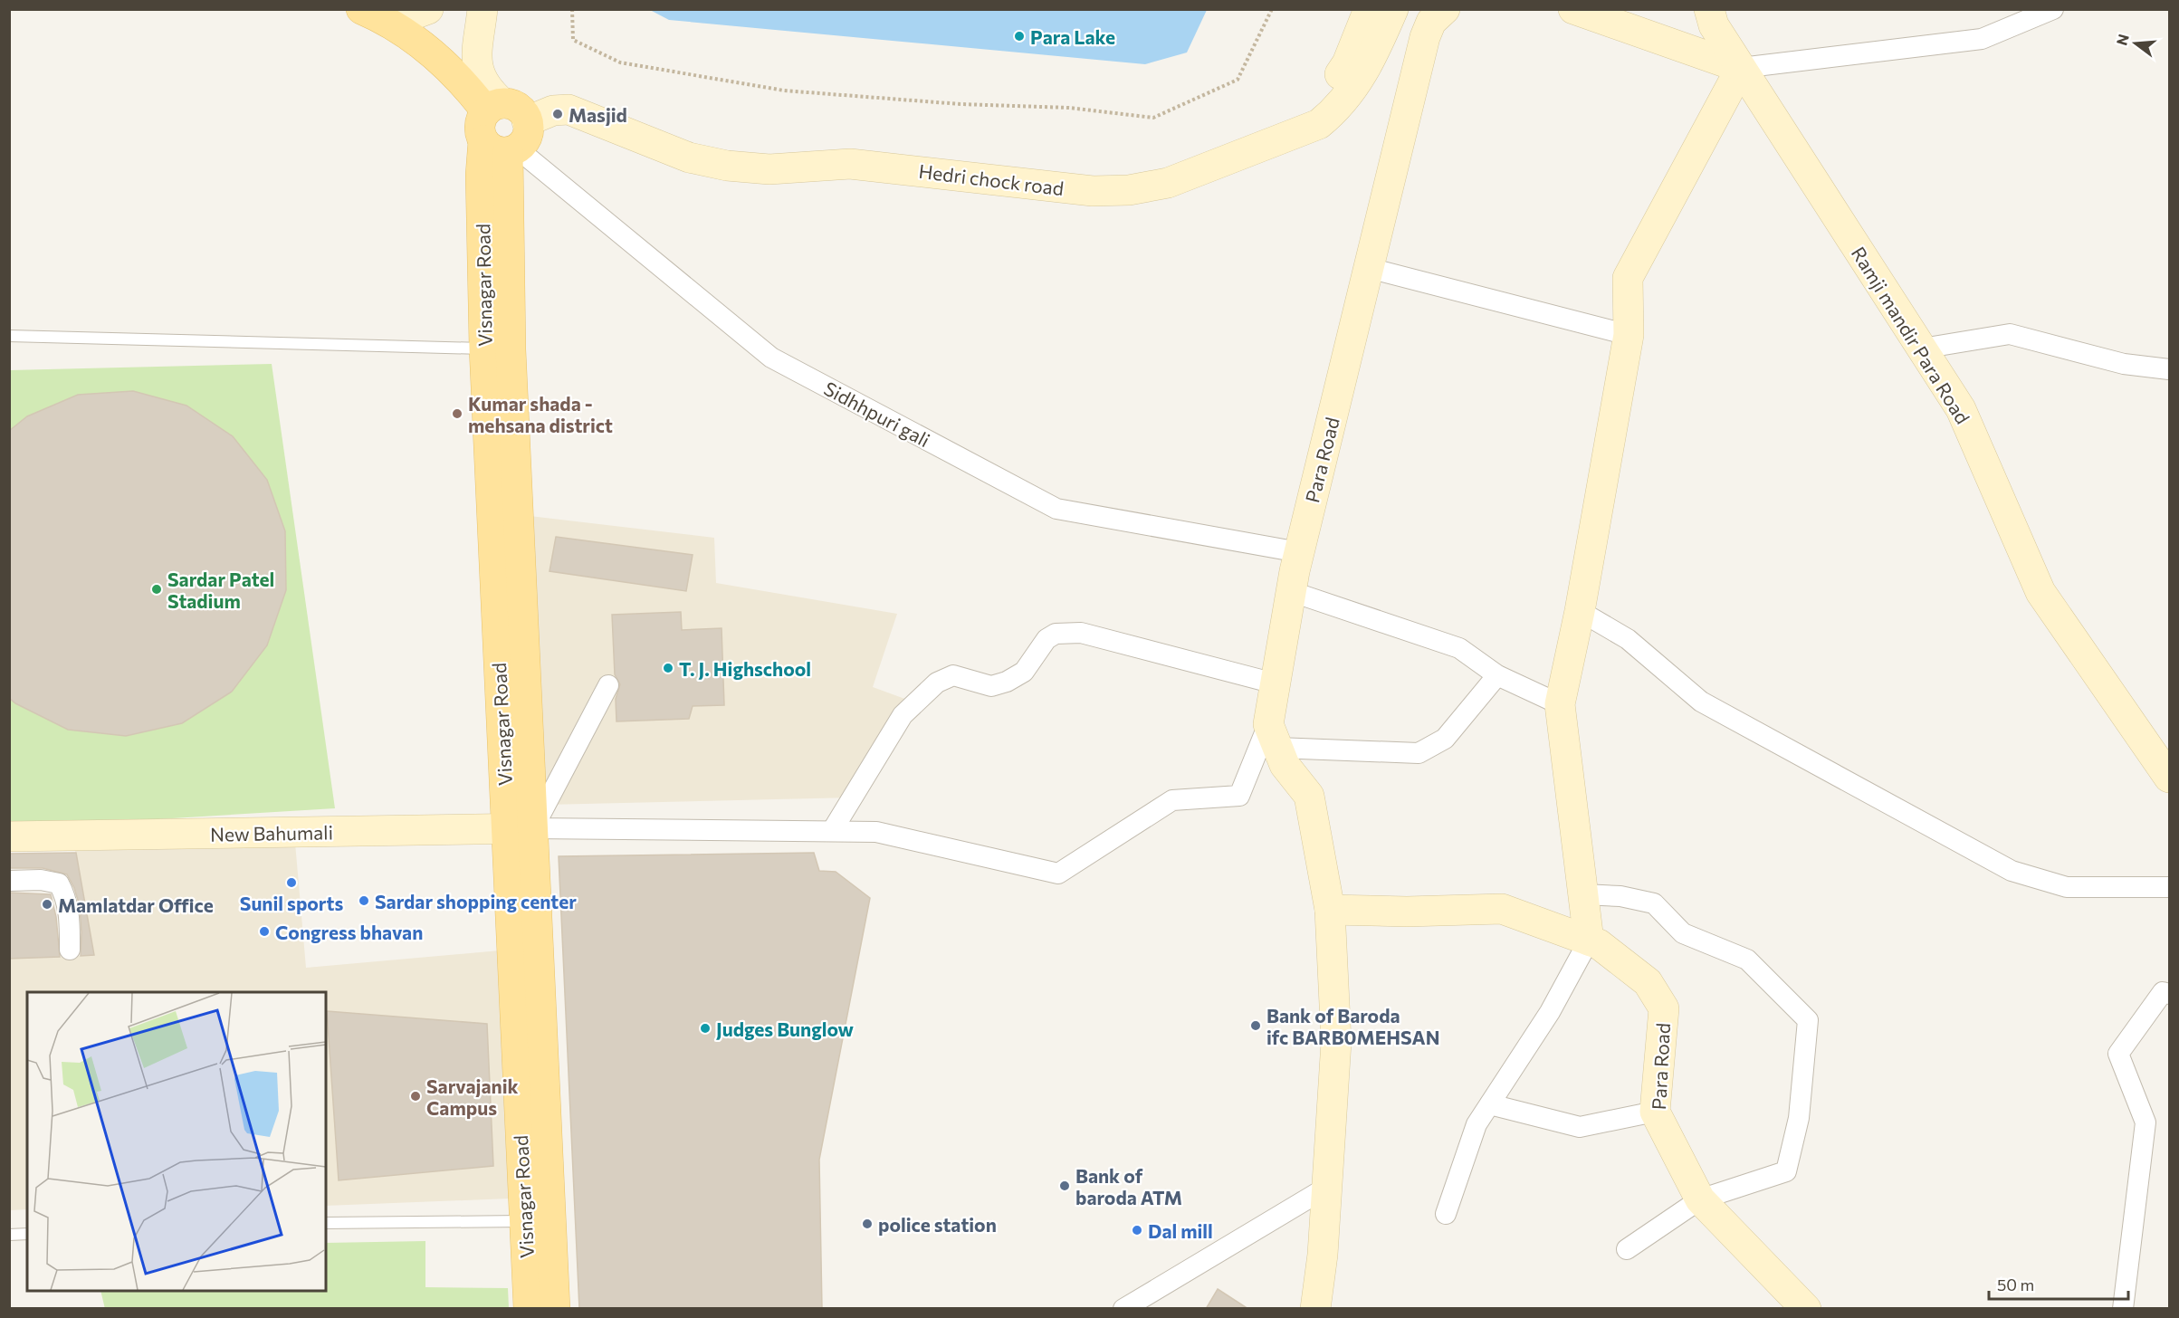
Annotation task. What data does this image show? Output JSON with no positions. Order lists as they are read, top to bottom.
{
  "streets": {
    "main road": ["Visnagar Road"],
    "street": [
      "Hedri chock road",
      "Ramji mandir Para Road",
      "Sidhhpuri gali",
      "Para Road",
      "New Bahumali"
    ]
  },
  "crossings": [
    ["Hedri chock road", "Visnagar Road"],
    ["Hedri chock road", "Sidhhpuri gali"],
    ["Visnagar Road", "Sidhhpuri gali"],
    ["Visnagar Road", "New Bahumali"],
    ["Sidhhpuri gali", "Para Road"]
  ],
  "places": [
    "Para Lake",
    "Masjid",
    "Kumar shada - mehsana district",
    "Sardar Patel Stadium",
    "T. J. Highschool",
    "Sunil sports",
    "Sardar shopping center",
    "Mamlatdar Office",
    "Congress bhavan",
    "Bank of Baroda ifc BARB0MEHSAN",
    "Judges Bunglow",
    "Sarvajanik Campus",
    "Bank of baroda ATM",
    "police station",
    "Dal mill"
  ],
  "scale_bar": "50 m",
  "north": "left"
}
